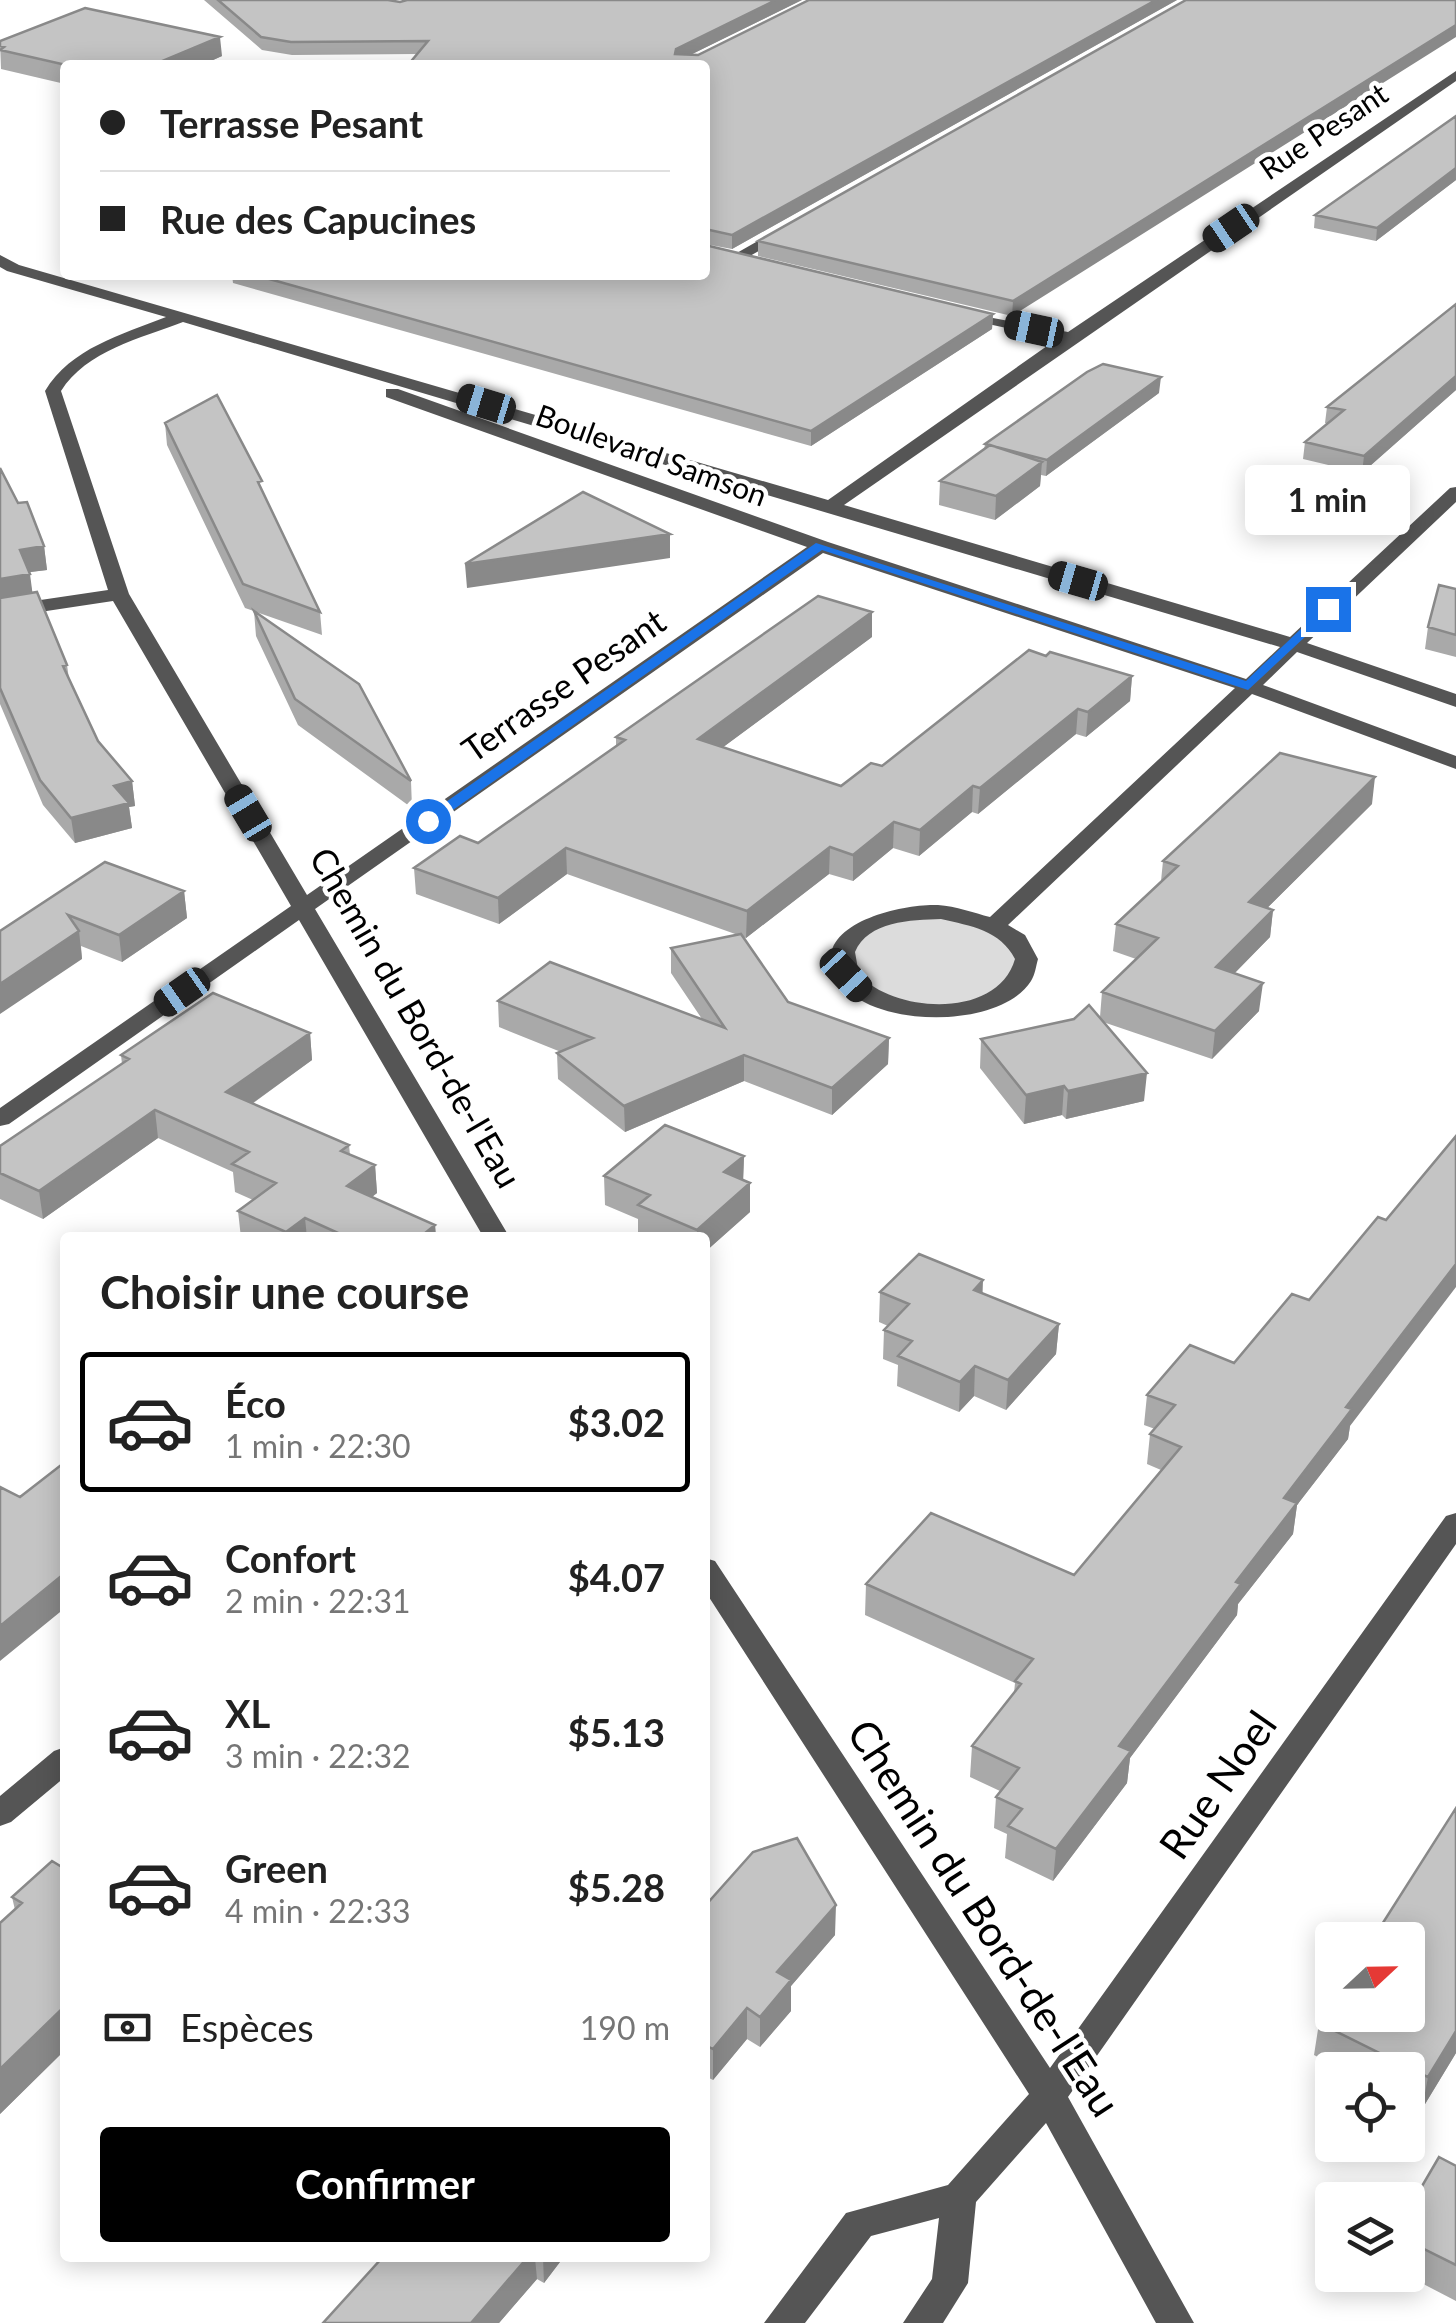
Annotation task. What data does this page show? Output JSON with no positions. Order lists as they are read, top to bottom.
{
  "streets": {
    "street": [
      "Rue Pesant",
      "Boulevard Samson",
      "Terrasse Pesant",
      "Chemin du Bord-de-l'Eau",
      "Rue Noel"
    ]
  },
  "crossings": [
    ["Rue Pesant", "Boulevard Samson"],
    ["Boulevard Samson", "Terrasse Pesant"],
    ["Boulevard Samson", "Chemin du Bord-de-l'Eau"],
    ["Terrasse Pesant", "Chemin du Bord-de-l'Eau"],
    ["Chemin du Bord-de-l'Eau", "Rue Noel"]
  ],
  "north": "right",
  "page": {
    "banner": ["Terrasse Pesant", "Rue des Capucines"],
    "bubble": "1 min",
    "heading": "Choisir une course",
    "list": [
      {
        "name": "Éco",
        "note": "1 min · 22:30",
        "value": "$3.02"
      },
      {
        "name": "Confort",
        "note": "2 min · 22:31",
        "value": "$4.07"
      },
      {
        "name": "XL",
        "note": "3 min · 22:32",
        "value": "$5.13"
      },
      {
        "name": "Green",
        "note": "4 min · 22:33",
        "value": "$5.28"
      }
    ],
    "pay": ["Espèces", "190 m"],
    "buttons": "Confirmer"
  }
}
